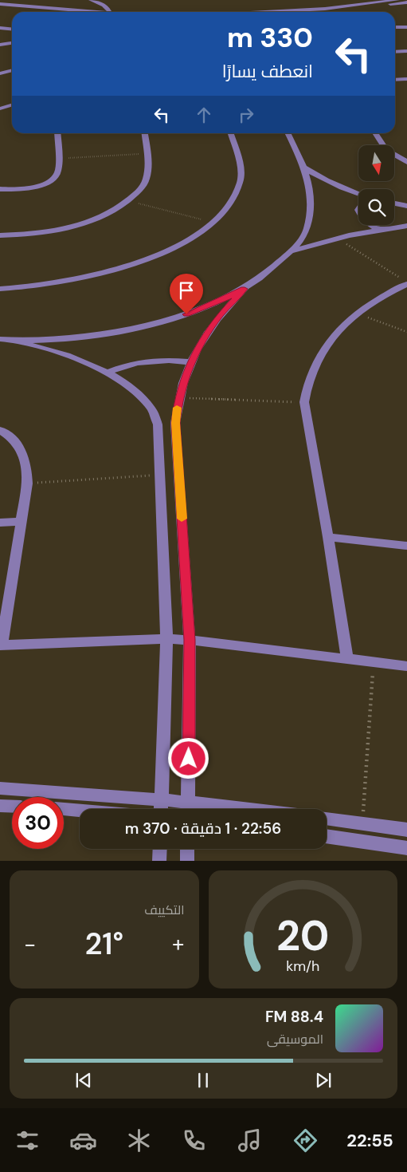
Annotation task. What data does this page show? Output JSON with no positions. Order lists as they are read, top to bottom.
{
  "north": "bottom",
  "page": {
    "turn": ["330 m", "انعطف يسارًا"],
    "limit": "30",
    "trip": "22:56 · 1 دقيقة · 370 m",
    "tile": "التكييف",
    "heat": ["−", "21°", "+"],
    "song": ["88.4 FM", "الموسيقى"],
    "tabs": "22:55",
    "gauge": ["20", "km/h"]
  }
}
